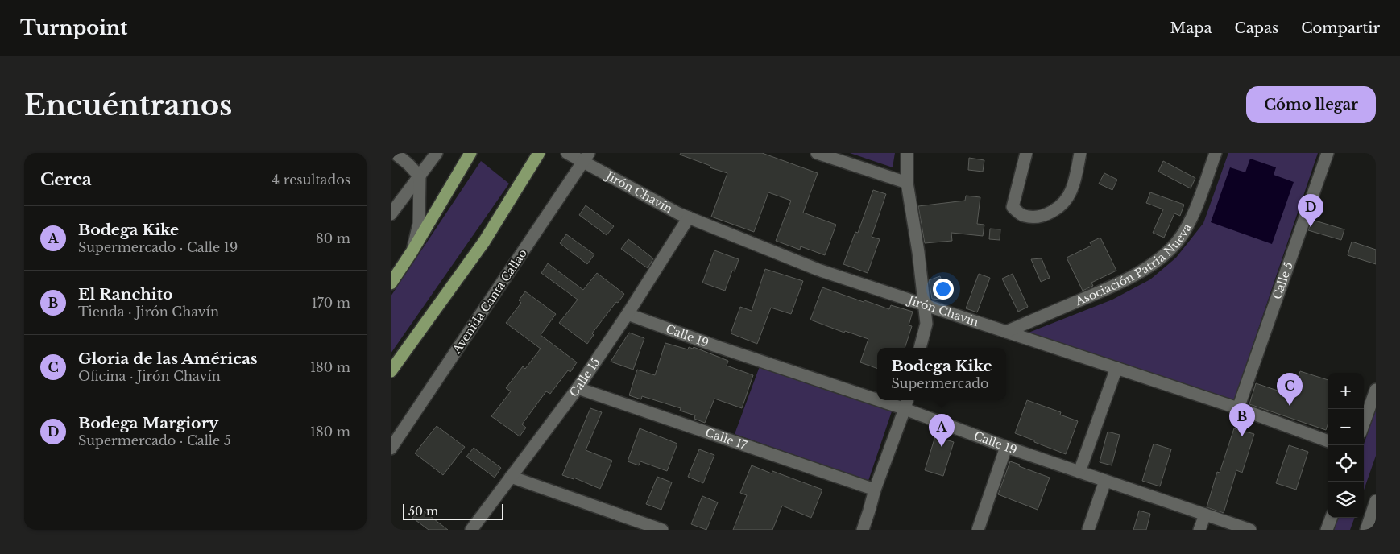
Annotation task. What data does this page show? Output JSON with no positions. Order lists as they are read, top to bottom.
{
  "streets": {
    "street": [
      "Jirón Chavín",
      "Asociación Patria Nueva",
      "Calle 5",
      "Avenida Canta Callao",
      "Calle 19",
      "Calle 15",
      "Calle 17"
    ]
  },
  "crossings": [
    ["Jirón Chavín", "Asociación Patria Nueva"],
    ["Jirón Chavín", "Calle 5"],
    ["Jirón Chavín", "Avenida Canta Callao"],
    ["Jirón Chavín", "Calle 15"],
    ["Calle 19", "Calle 15"],
    ["Calle 15", "Calle 17"]
  ],
  "scale_bar": "50 m",
  "page": {
    "header": "Turnpoint",
    "nav": ["Mapa", "Capas", "Compartir"],
    "buttons": "Cómo llegar",
    "title": "Encuéntranos",
    "heading": ["Cerca", "4 resultados"],
    "pins": [
      "D",
      "C",
      "B",
      "A"
    ],
    "list": [
      {
        "mark": "A",
        "name": "Bodega Kike",
        "note": "Supermercado · Calle 19",
        "value": "80 m"
      },
      {
        "mark": "B",
        "name": "El Ranchito",
        "note": "Tienda · Jirón Chavín",
        "value": "170 m"
      },
      {
        "mark": "C",
        "name": "Gloria de las Américas",
        "note": "Oficina · Jirón Chavín",
        "value": "180 m"
      },
      {
        "mark": "D",
        "name": "Bodega Margiory",
        "note": "Supermercado · Calle 5",
        "value": "180 m"
      }
    ],
    "popup": ["Bodega Kike", "Supermercado"],
    "map_buttons": ["+", "−"],
    "scale": "50 m"
  }
}
